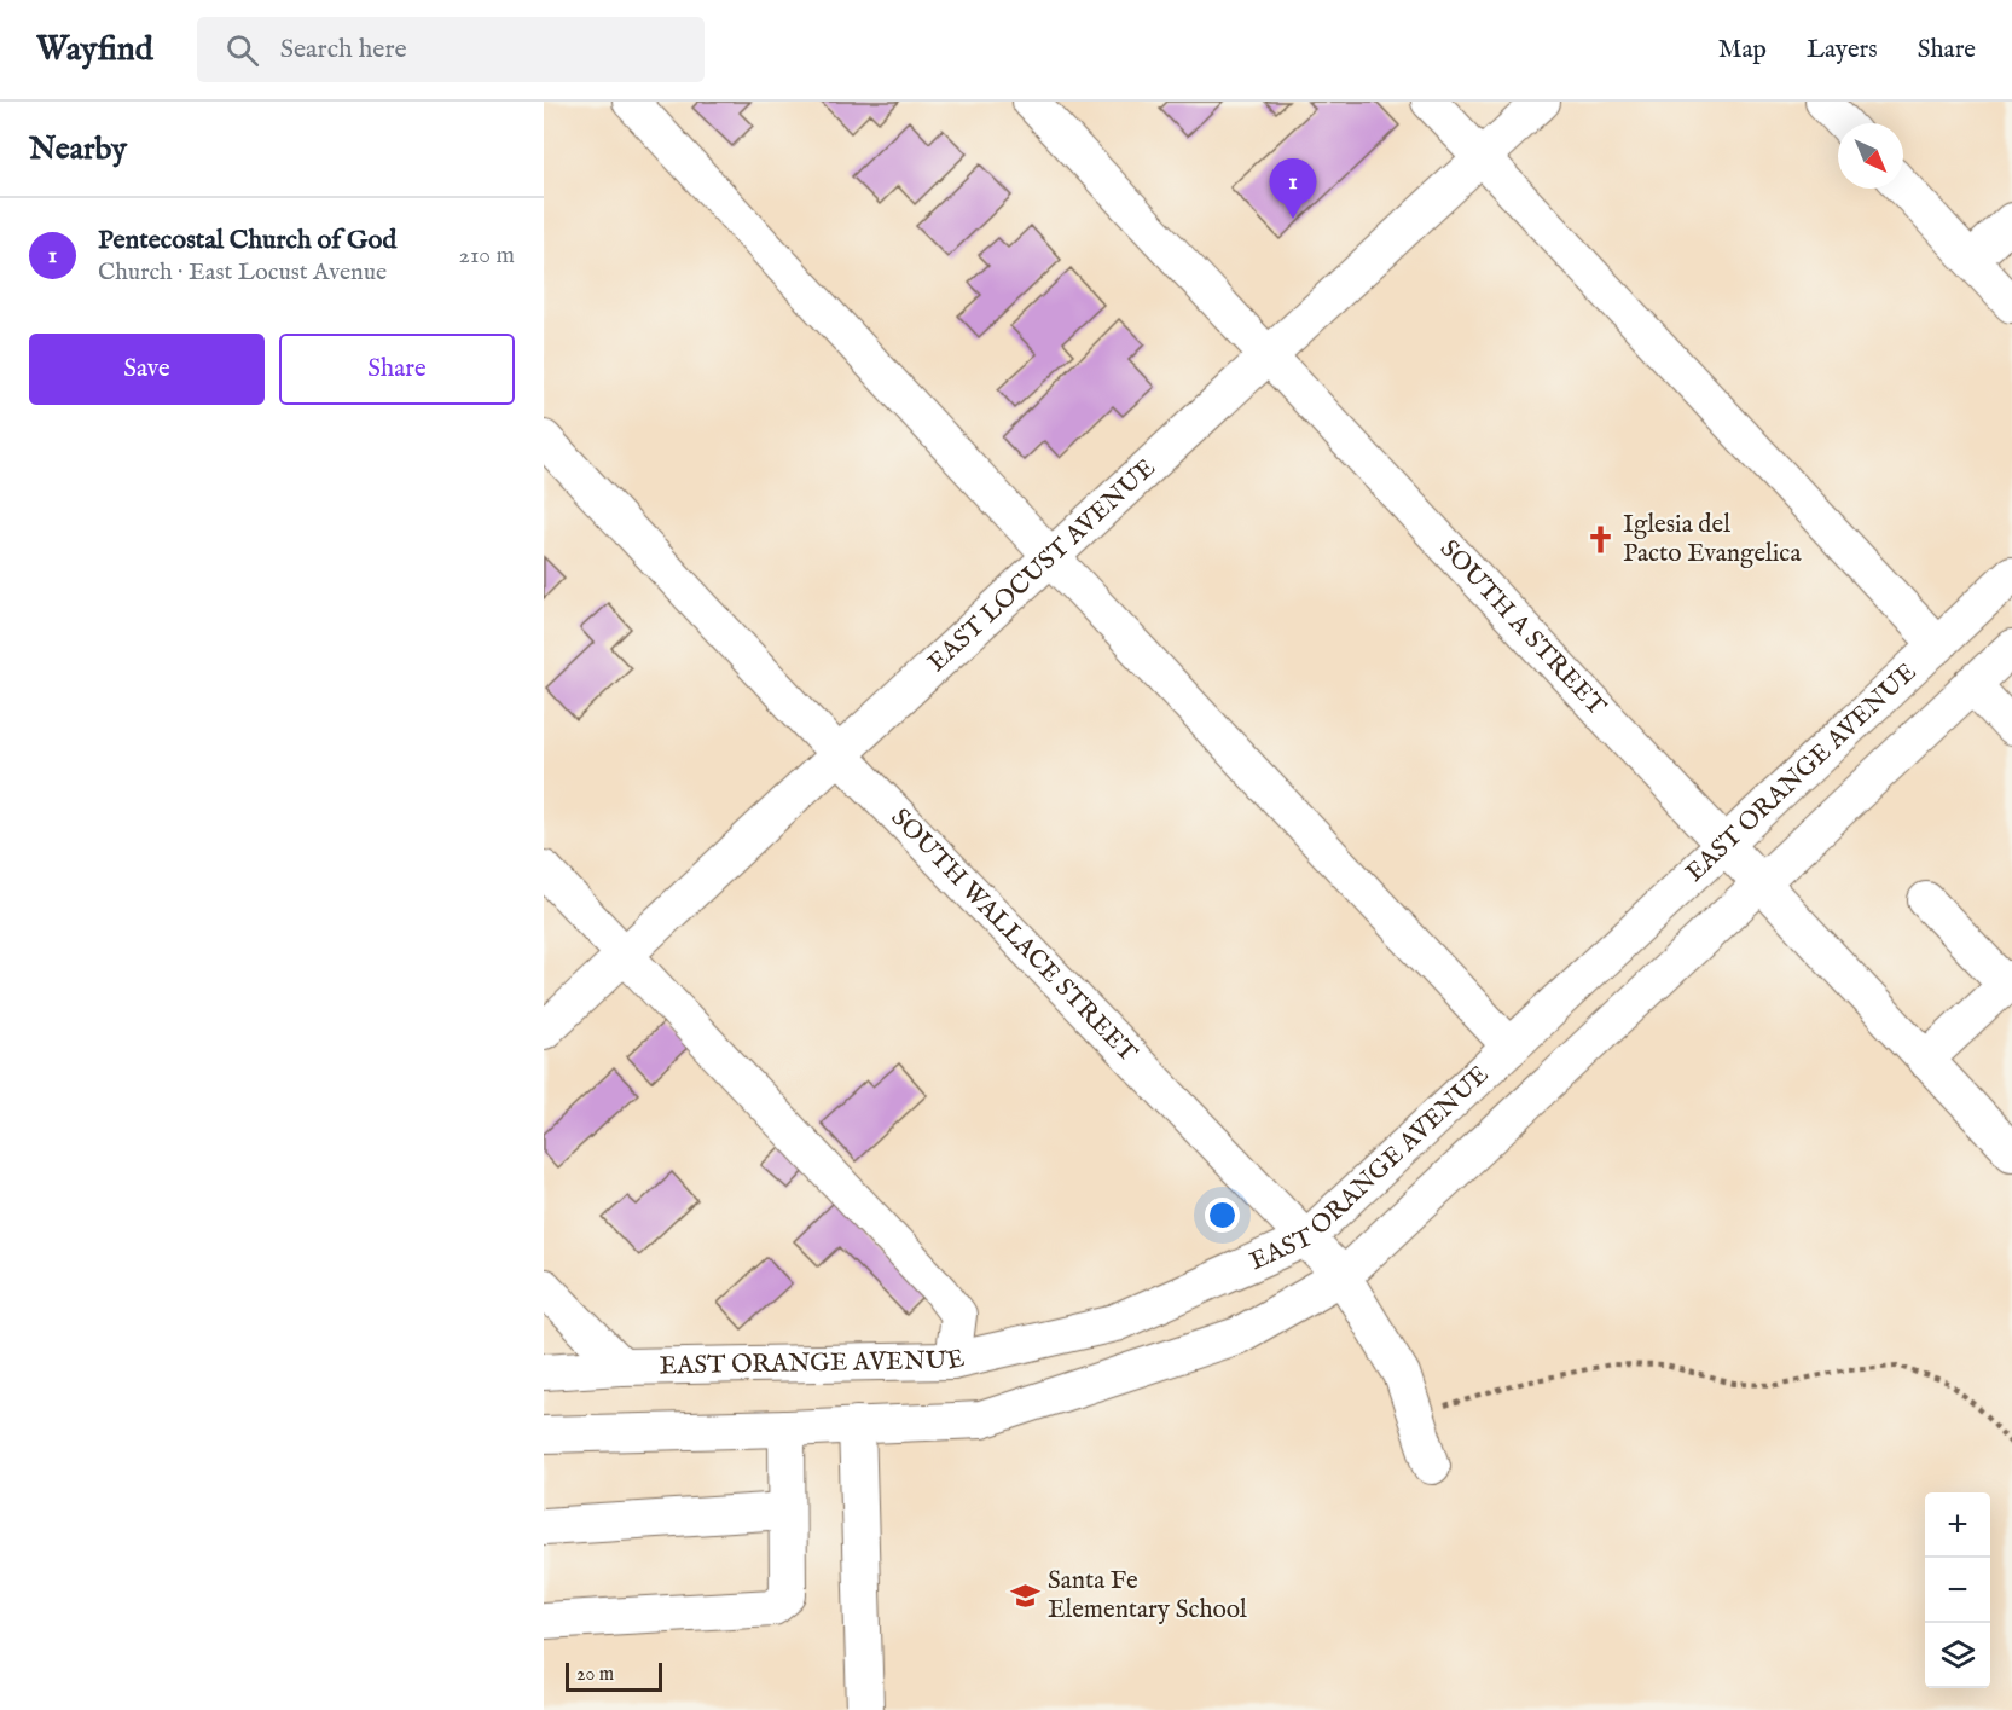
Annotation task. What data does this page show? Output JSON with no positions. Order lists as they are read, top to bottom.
{
  "streets": {
    "street": [
      "EAST LOCUST AVENUE",
      "SOUTH A STREET",
      "EAST ORANGE AVENUE",
      "SOUTH WALLACE STREET"
    ]
  },
  "crossings": [
    ["EAST LOCUST AVENUE", "SOUTH A STREET"],
    ["EAST LOCUST AVENUE", "SOUTH WALLACE STREET"],
    ["SOUTH A STREET", "EAST ORANGE AVENUE"],
    ["EAST ORANGE AVENUE", "SOUTH WALLACE STREET"]
  ],
  "places": {
    "church": ["Iglesia del Pacto Evangelica"],
    "school or university": ["Santa Fe Elementary School"]
  },
  "scale_bar": "20 m",
  "north": "bottom right",
  "page": {
    "header": "Wayfind",
    "search": "Search here",
    "nav": ["Map", "Layers", "Share"],
    "heading": "Nearby",
    "pins": "1",
    "list": [
      {
        "mark": "1",
        "name": "Pentecostal Church of God",
        "note": "Church · East Locust Avenue",
        "value": "210 m"
      }
    ],
    "buttons": ["Save", "Share"],
    "map_buttons": ["+", "−"],
    "scale": "20 m"
  }
}
